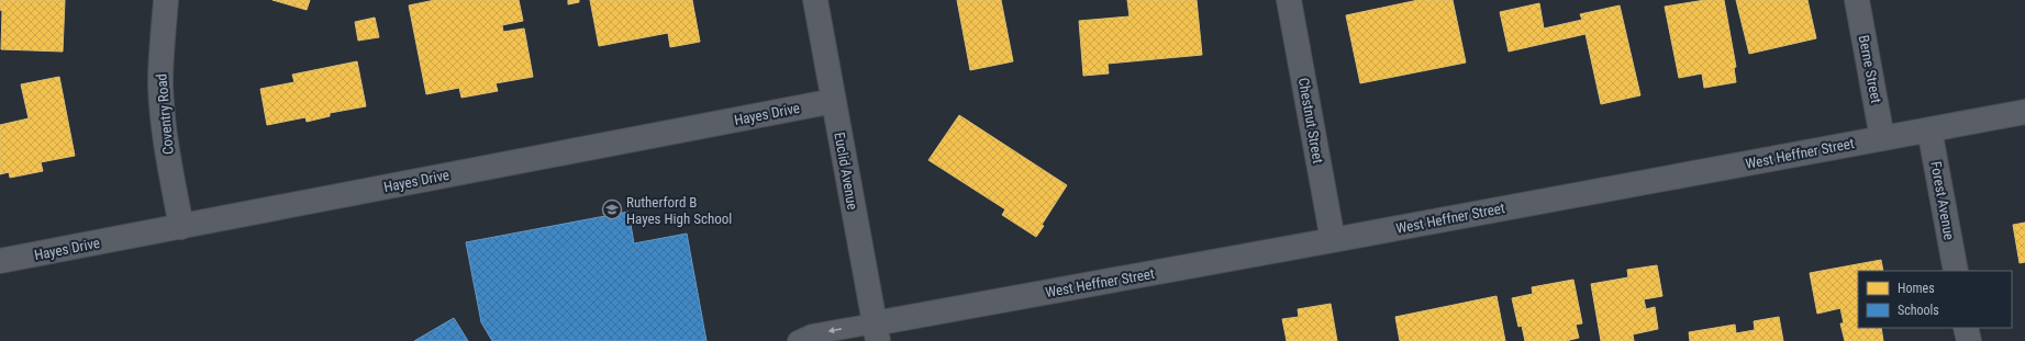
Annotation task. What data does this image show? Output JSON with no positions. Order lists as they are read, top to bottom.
{
  "streets": {
    "street": [
      "Berne Street",
      "Coventry Road",
      "Hayes Drive",
      "Chestnut Street",
      "West Heffner Street",
      "Euclid Avenue",
      "Forest Avenue"
    ]
  },
  "crossings": [
    ["Berne Street", "West Heffner Street"],
    ["Coventry Road", "Hayes Drive"],
    ["Hayes Drive", "Euclid Avenue"],
    ["Chestnut Street", "West Heffner Street"],
    ["West Heffner Street", "Euclid Avenue"],
    ["West Heffner Street", "Forest Avenue"]
  ],
  "places": {
    "school or university": ["Rutherford B Hayes High School"]
  },
  "legend": ["Homes", "Schools"]
}
